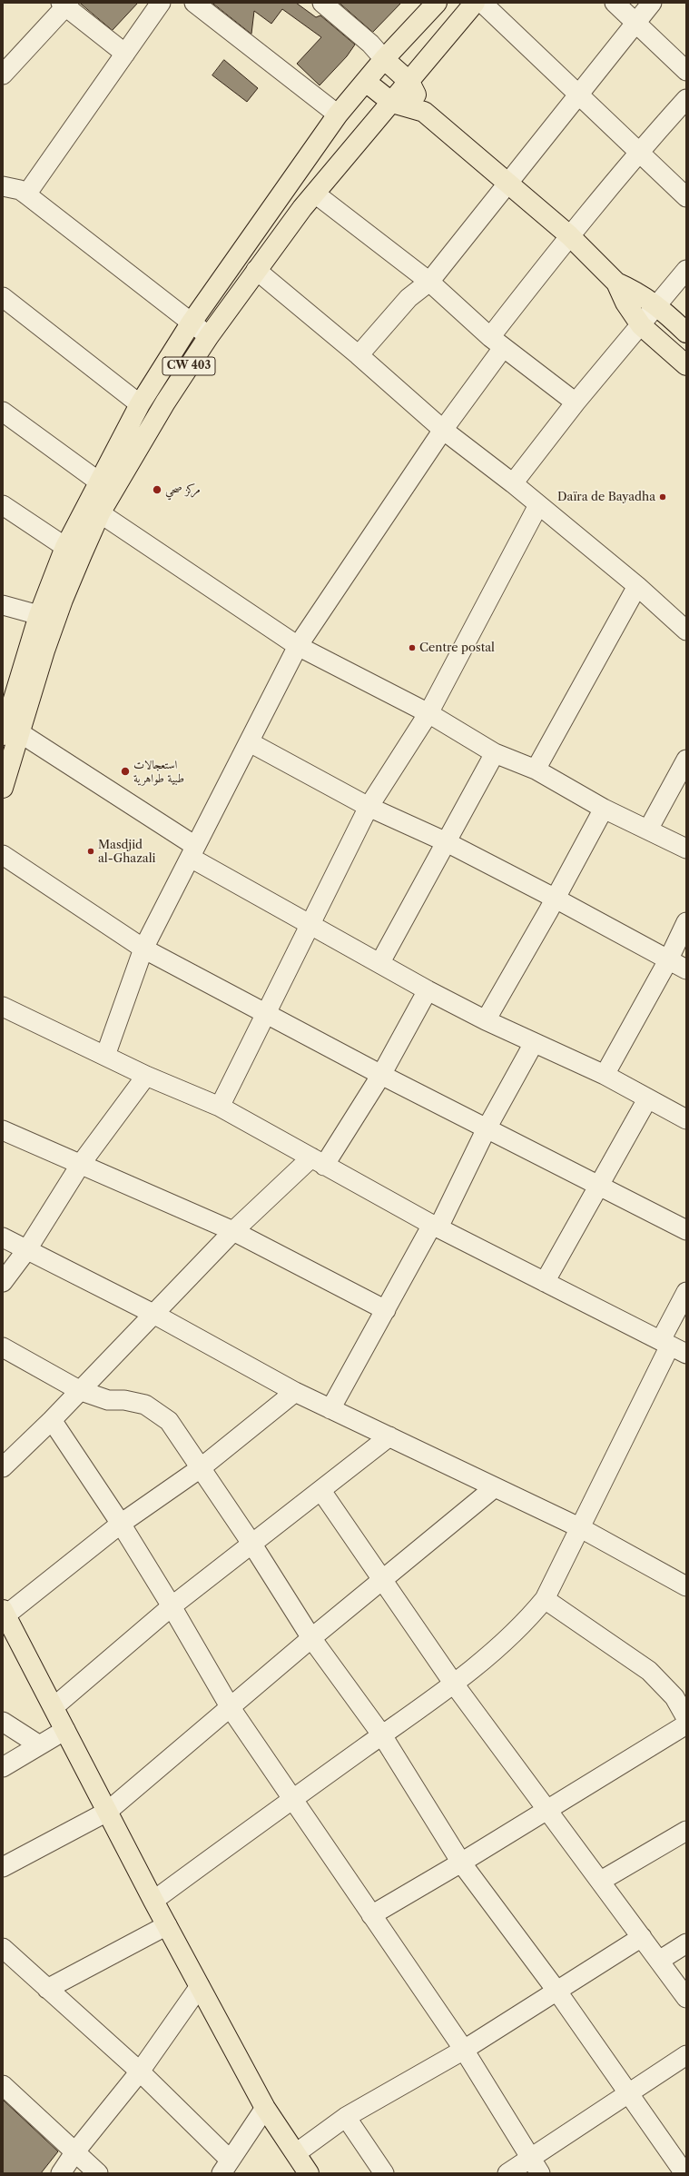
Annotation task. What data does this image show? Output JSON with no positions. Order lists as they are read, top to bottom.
{
  "streets": {
    "main road": ["CW 403"]
  },
  "places": [
    "مركز صحي",
    "Daïra de Bayadha",
    "Centre postal",
    "استعجالات طبية طواهرية",
    "Masdjid al-Ghazali"
  ]
}
